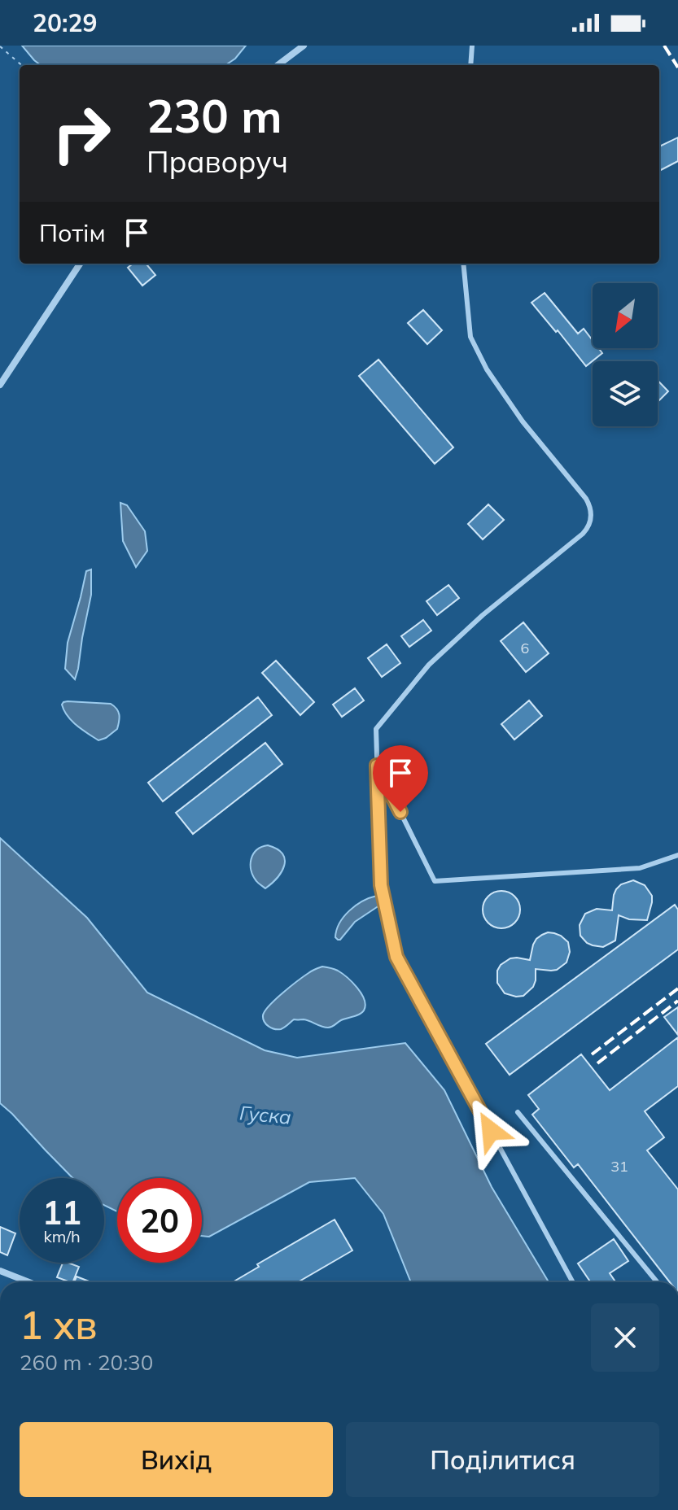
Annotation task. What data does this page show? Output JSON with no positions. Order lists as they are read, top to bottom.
{
  "water": ["Гуска"],
  "house_numbers": ["6", "31"],
  "north": "bottom left",
  "page": {
    "status": "20:29",
    "turn": ["230 m", "Праворуч"],
    "then": "Потім",
    "speed": "11 km/h",
    "limit": "20",
    "heading": ["1 хв", "260 m · 20:30"],
    "buttons": ["Вихід", "Поділитися"]
  }
}
